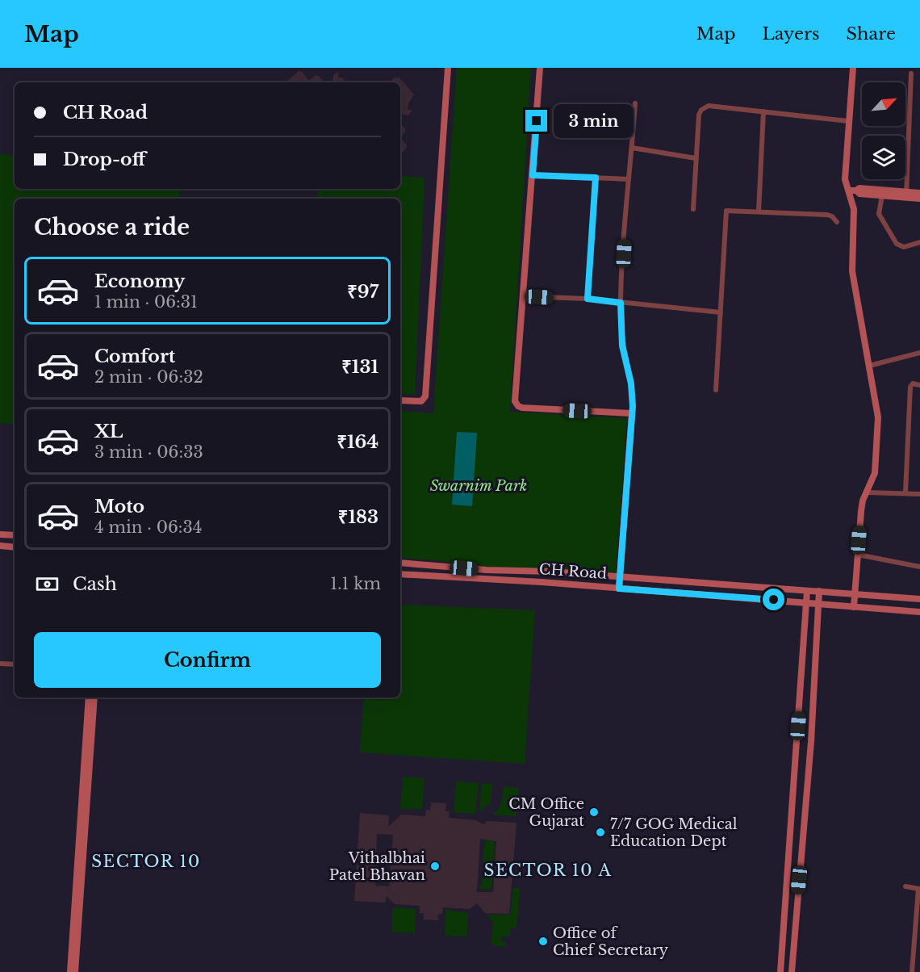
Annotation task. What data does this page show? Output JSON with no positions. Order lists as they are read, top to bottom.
{
  "streets": {
    "street": ["CH Road"]
  },
  "districts": ["SECTOR 10", "SECTOR 10 A"],
  "parks": ["Swarnim Park"],
  "places": [
    "CM Office Gujarat",
    "7/7 GOG Medical Education Dept",
    "Vithalbhai Patel Bhavan",
    "Office of Chief Secretary"
  ],
  "north": "top right",
  "page": {
    "header": "Map",
    "nav": ["Map", "Layers", "Share"],
    "banner": ["CH Road", "Drop-off"],
    "bubble": "3 min",
    "heading": "Choose a ride",
    "list": [
      {
        "name": "Economy",
        "note": "1 min · 06:31",
        "value": "₹97"
      },
      {
        "name": "Comfort",
        "note": "2 min · 06:32",
        "value": "₹131"
      },
      {
        "name": "XL",
        "note": "3 min · 06:33",
        "value": "₹164"
      },
      {
        "name": "Moto",
        "note": "4 min · 06:34",
        "value": "₹183"
      }
    ],
    "pay": ["Cash", "1.1 km"],
    "buttons": "Confirm"
  }
}
